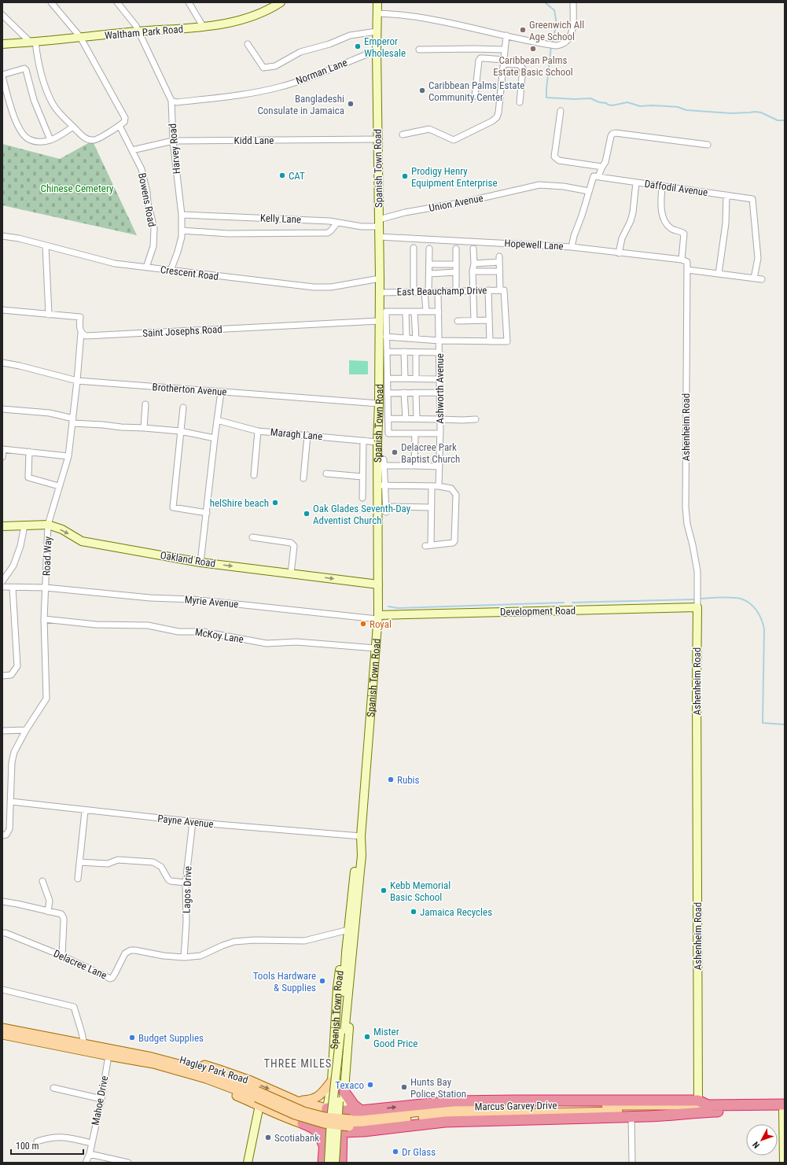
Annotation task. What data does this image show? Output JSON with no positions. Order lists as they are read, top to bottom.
{
  "streets": {
    "highway": ["Spanish Town Road", "Marcus Garvey Drive"],
    "main road": [
      "Waltham Park Road",
      "Ashenheim Road",
      "Oakland Road",
      "Development Road",
      "Hagley Park Road"
    ],
    "street": [
      "Norman Lane",
      "Kidd Lane",
      "Harvey Road",
      "Daffodil Avenue",
      "Bowens Road",
      "Union Avenue",
      "Kelly Lane",
      "Hopewell Lane",
      "Crescent Road",
      "East Beauchamp Drive",
      "Saint Josephs Road",
      "Ashworth Avenue",
      "Brotherton Avenue",
      "Maragh Lane",
      "Road Way",
      "Myrie Avenue",
      "McKoy Lane",
      "Payne Avenue",
      "Lagos Drive",
      "Delacree Lane",
      "Mahoe Drive"
    ]
  },
  "crossings": [
    ["Waltham Park Road", "Harvey Road"],
    ["Norman Lane", "Harvey Road"],
    ["Norman Lane", "Spanish Town Road"],
    ["Kidd Lane", "Harvey Road"],
    ["Kidd Lane", "Spanish Town Road"],
    ["Kidd Lane", "Bowens Road"],
    ["Harvey Road", "Kelly Lane"],
    ["Harvey Road", "Crescent Road"],
    ["Spanish Town Road", "Union Avenue"],
    ["Spanish Town Road", "Kelly Lane"],
    ["Spanish Town Road", "Hopewell Lane"],
    ["Spanish Town Road", "Crescent Road"],
    ["Spanish Town Road", "East Beauchamp Drive"],
    ["Spanish Town Road", "Saint Josephs Road"],
    ["Spanish Town Road", "Brotherton Avenue"],
    ["Spanish Town Road", "Maragh Lane"],
    ["Spanish Town Road", "Oakland Road"],
    ["Spanish Town Road", "Myrie Avenue"],
    ["Spanish Town Road", "Development Road"],
    ["Spanish Town Road", "McKoy Lane"],
    ["Spanish Town Road", "Payne Avenue"],
    ["Spanish Town Road", "Delacree Lane"],
    ["Spanish Town Road", "Hagley Park Road"],
    ["Spanish Town Road", "Marcus Garvey Drive"],
    ["Daffodil Avenue", "Ashenheim Road"],
    ["Bowens Road", "Crescent Road"],
    ["Union Avenue", "Kelly Lane"],
    ["Hopewell Lane", "Ashenheim Road"],
    ["East Beauchamp Drive", "Ashworth Avenue"],
    ["Saint Josephs Road", "Road Way"],
    ["Brotherton Avenue", "Road Way"],
    ["Ashenheim Road", "Development Road"],
    ["Ashenheim Road", "Marcus Garvey Drive"],
    ["Road Way", "Oakland Road"],
    ["Road Way", "Myrie Avenue"],
    ["Road Way", "McKoy Lane"],
    ["Road Way", "Payne Avenue"],
    ["Myrie Avenue", "Development Road"],
    ["Payne Avenue", "Lagos Drive"],
    ["Lagos Drive", "Delacree Lane"],
    ["Hagley Park Road", "Mahoe Drive"],
    ["Hagley Park Road", "Marcus Garvey Drive"]
  ],
  "one_way": ["Oakland Road"],
  "districts": ["THREE MILES"],
  "parks": ["Chinese Cemetery"],
  "places": [
    "Greenwich All Age School",
    "Emperor Wholesale",
    "Caribbean Palms Estate Basic School",
    "Caribbean Palms Estate Community Center",
    "Bangladeshi Consulate in Jamaica",
    "CAT",
    "Prodigy Henry Equipment Enterprise",
    "Delacree Park Baptist Church",
    "helShire beach",
    "Oak Glades Seventh-Day Adventist Church",
    "Royal",
    "Rubis",
    "Kebb Memorial Basic School",
    "Jamaica Recycles",
    "Tools Hardware & Supplies",
    "Mister Good Price",
    "Budget Supplies",
    "Texaco",
    "Hunts Bay Police Station",
    "Scotiabank",
    "Dr Glass"
  ],
  "scale_bar": "100 m",
  "north": "bottom left"
}
